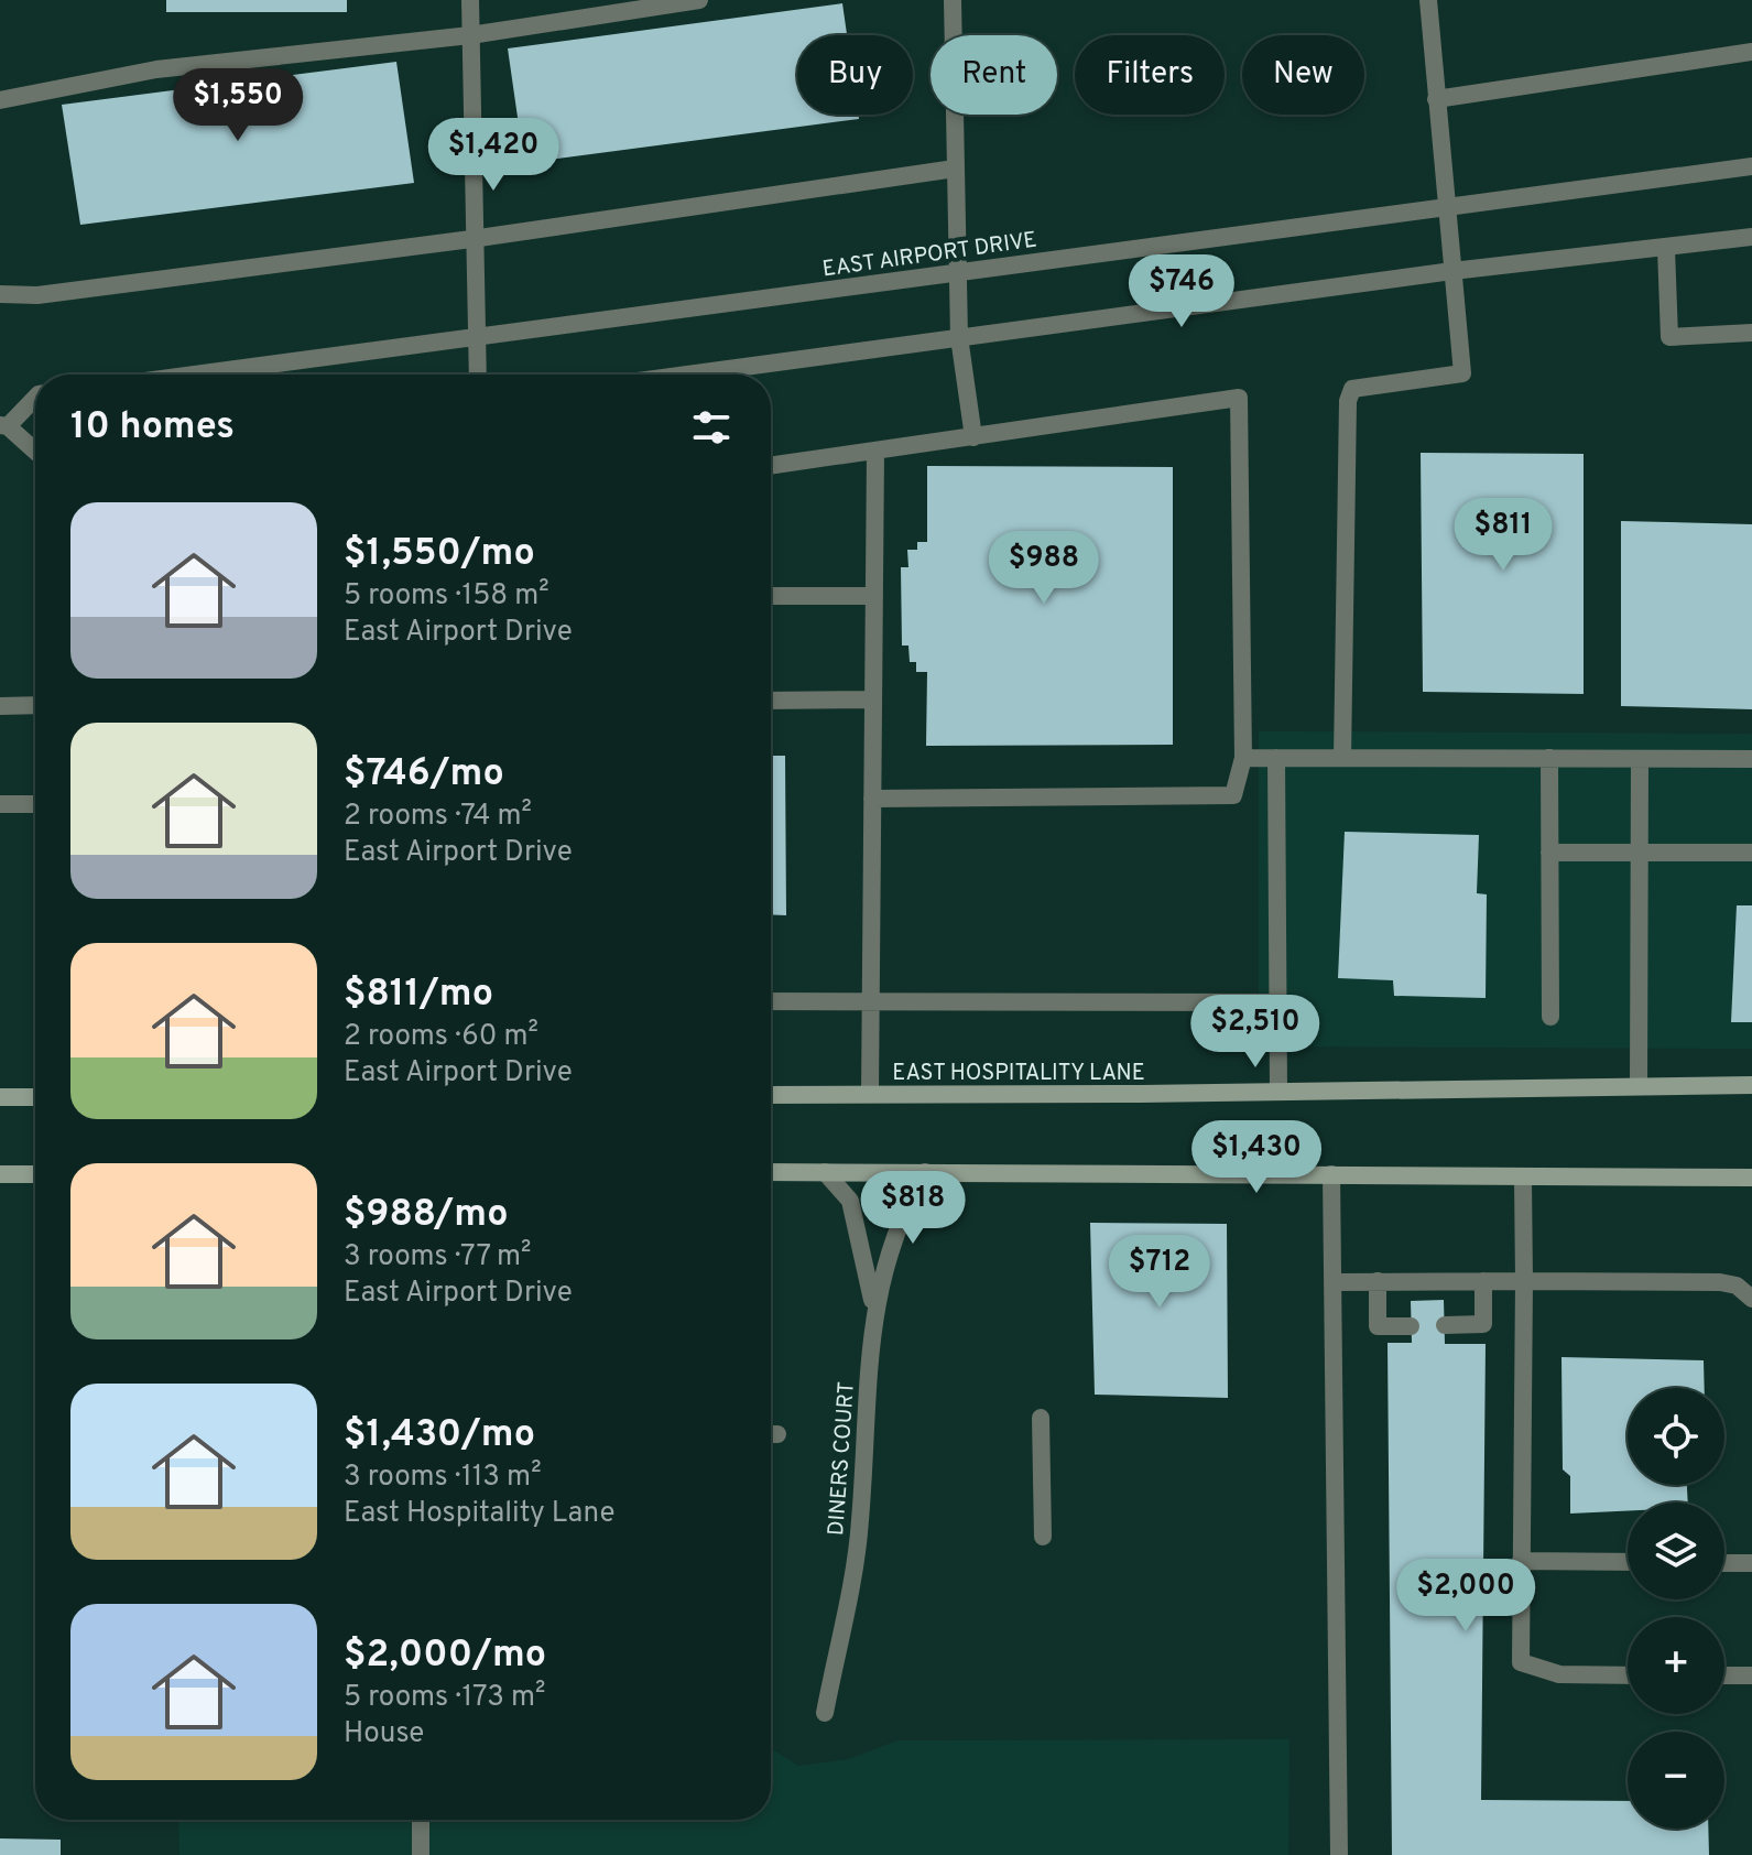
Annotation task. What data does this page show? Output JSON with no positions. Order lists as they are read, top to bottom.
{
  "streets": {
    "main road": ["EAST HOSPITALITY LANE"],
    "street": ["EAST AIRPORT DRIVE", "DINERS COURT"]
  },
  "page": {
    "chip": [
      "Buy",
      "Rent",
      "Filters",
      "New"
    ],
    "price": [
      "$1,550",
      "$1,420",
      "$746",
      "$811",
      "$988",
      "$2,510",
      "$1,430",
      "$818",
      "$712",
      "$2,000"
    ],
    "heading": "10 homes",
    "list": [
      {
        "name": "$1,550/mo",
        "note": "5 rooms · 158 m² · East Airport Drive"
      },
      {
        "name": "$746/mo",
        "note": "2 rooms · 74 m² · East Airport Drive"
      },
      {
        "name": "$811/mo",
        "note": "2 rooms · 60 m² · East Airport Drive"
      },
      {
        "name": "$988/mo",
        "note": "3 rooms · 77 m² · East Airport Drive"
      },
      {
        "name": "$1,430/mo",
        "note": "3 rooms · 113 m² · East Hospitality Lane"
      },
      {
        "name": "$2,000/mo",
        "note": "5 rooms · 173 m² · House"
      }
    ],
    "map_buttons": ["+", "−"]
  }
}
